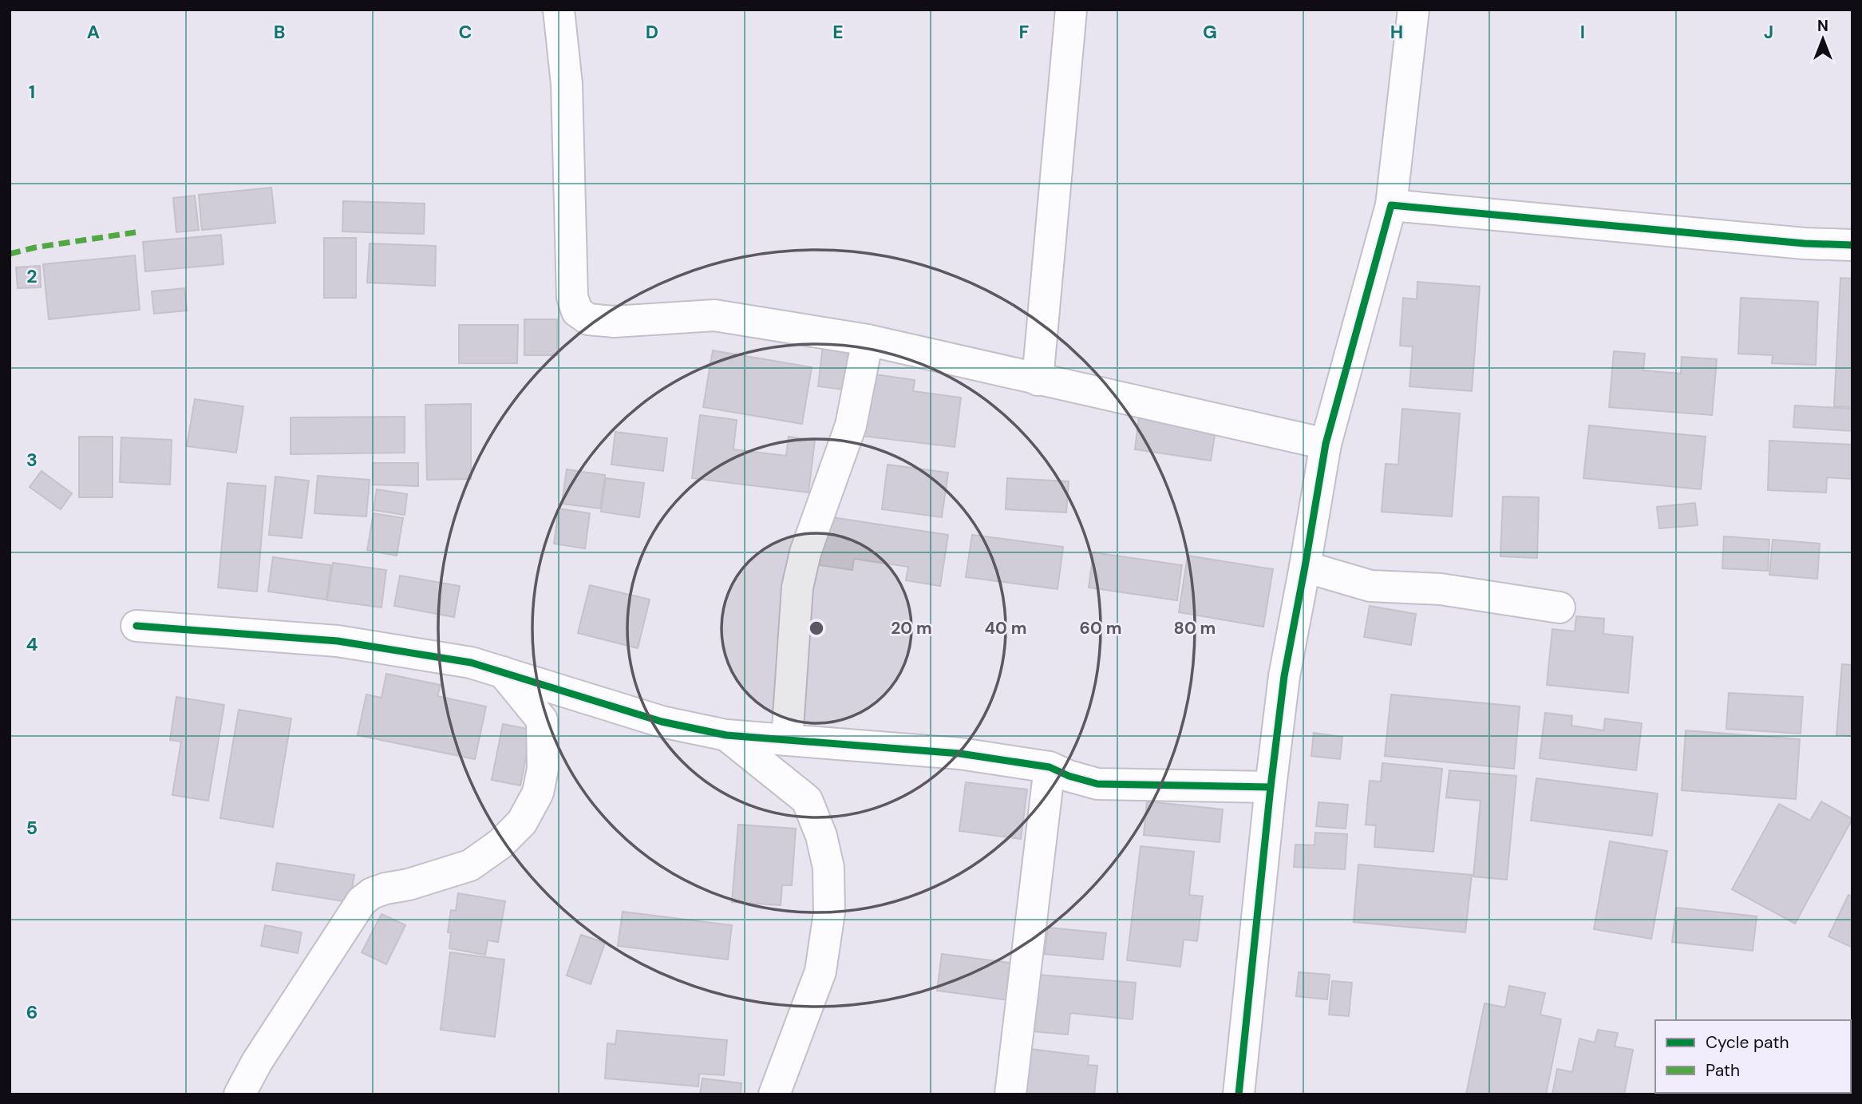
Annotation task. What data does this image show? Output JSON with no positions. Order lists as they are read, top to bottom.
{
  "legend": ["Cycle path", "Path"],
  "north": "top",
  "grid": {
    "columns": [
      "A",
      "B",
      "C",
      "D",
      "E",
      "F",
      "G",
      "H",
      "I",
      "J"
    ],
    "rows": [
      "1",
      "2",
      "3",
      "4",
      "5",
      "6"
    ]
  },
  "rings": [
    "20 m",
    "40 m",
    "60 m",
    "80 m"
  ]
}
